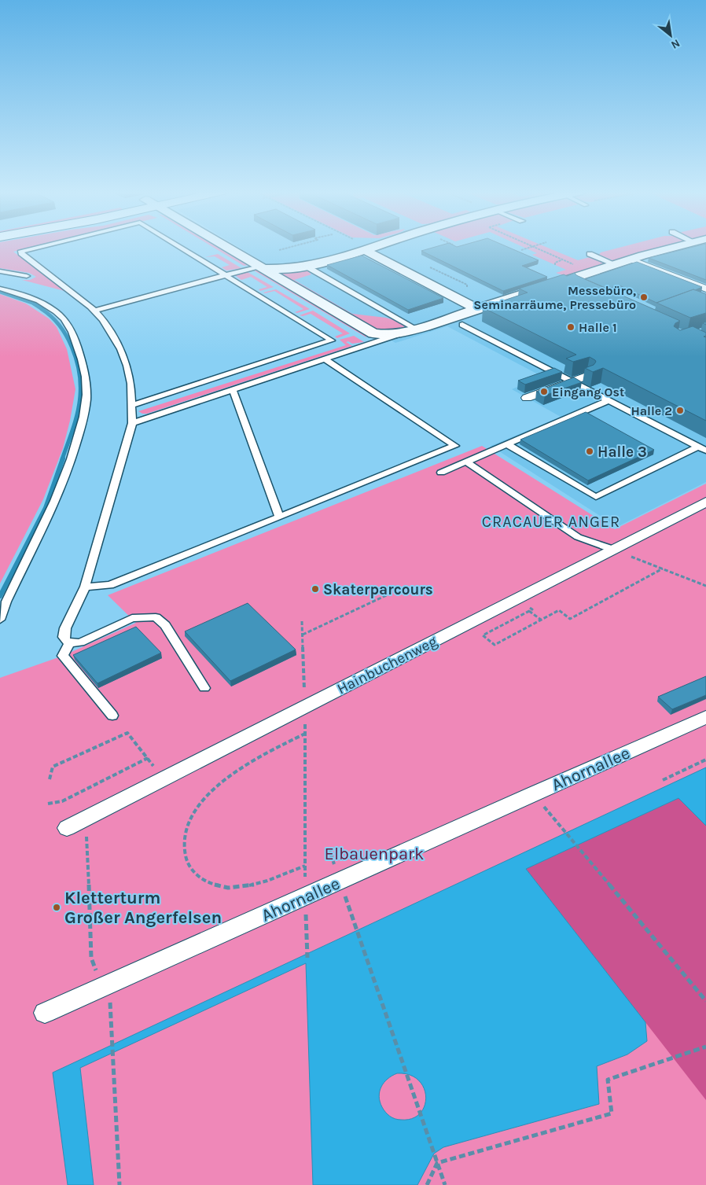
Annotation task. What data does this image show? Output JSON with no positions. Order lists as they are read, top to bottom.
{
  "streets": {
    "street": ["Hainbuchenweg", "Ahornallee"]
  },
  "districts": ["CRACAUER ANGER"],
  "parks": ["Elbauenpark"],
  "places": [
    "Messebüro, Seminarräume, Pressebüro",
    "Halle 1",
    "Eingang Ost",
    "Halle 2",
    "Halle 3",
    "Skaterparcours",
    "Kletterturm Großer Angerfelsen"
  ],
  "north": "bottom right"
}
